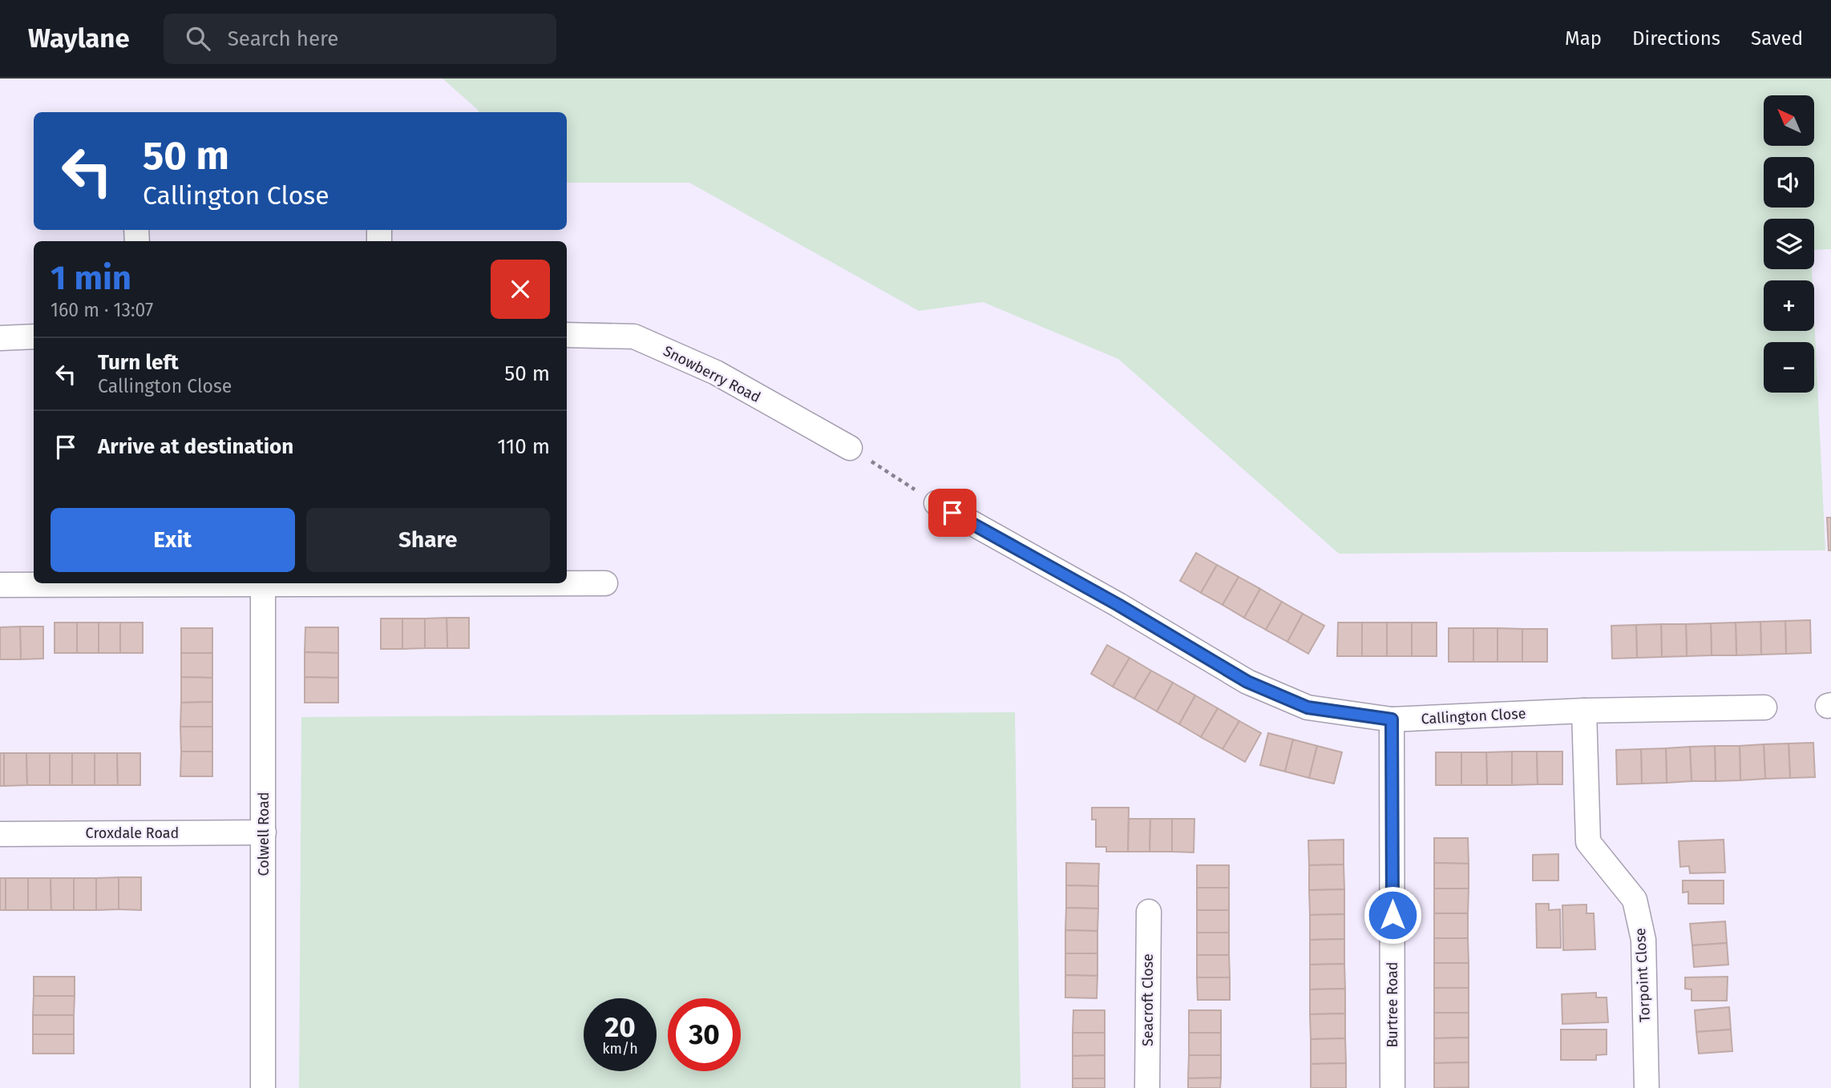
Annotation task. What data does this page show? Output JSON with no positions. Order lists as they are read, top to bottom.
{
  "streets": {
    "street": [
      "Snowberry Road",
      "Callington Close",
      "Croxdale Road",
      "Colwell Road",
      "Torpoint Close",
      "Seacroft Close",
      "Burtree Road"
    ]
  },
  "crossings": [
    ["Callington Close", "Torpoint Close"],
    ["Callington Close", "Burtree Road"],
    ["Croxdale Road", "Colwell Road"]
  ],
  "north": "top left",
  "page": {
    "header": "Waylane",
    "search": "Search here",
    "nav": ["Map", "Directions", "Saved"],
    "map_buttons": ["+", "−"],
    "turn": ["50 m", "Callington Close"],
    "heading": ["1 min", "160 m · 13:07"],
    "list": [
      {
        "name": "Turn left",
        "note": "Callington Close",
        "value": "50 m"
      },
      {
        "name": "Arrive at destination",
        "value": "110 m"
      }
    ],
    "buttons": ["Exit", "Share"],
    "speed": "20 km/h",
    "limit": "30"
  }
}
